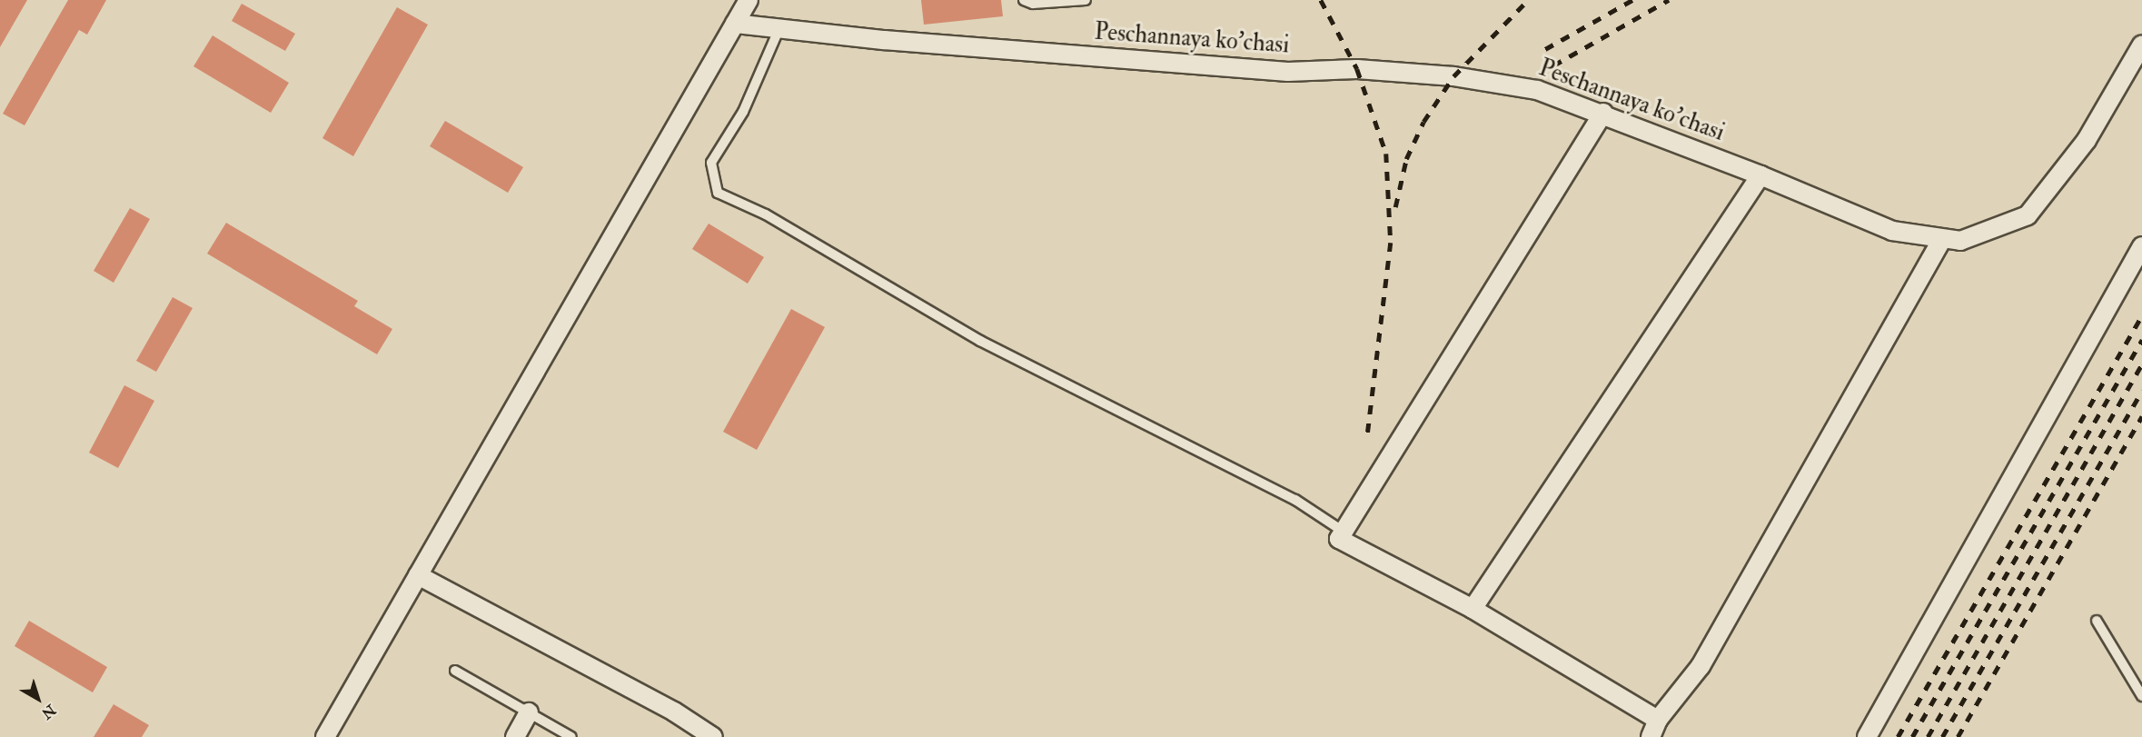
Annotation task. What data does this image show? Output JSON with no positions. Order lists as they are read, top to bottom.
{
  "streets": {
    "street": ["Peschannaya ko'chasi"]
  },
  "north": "bottom right"
}
